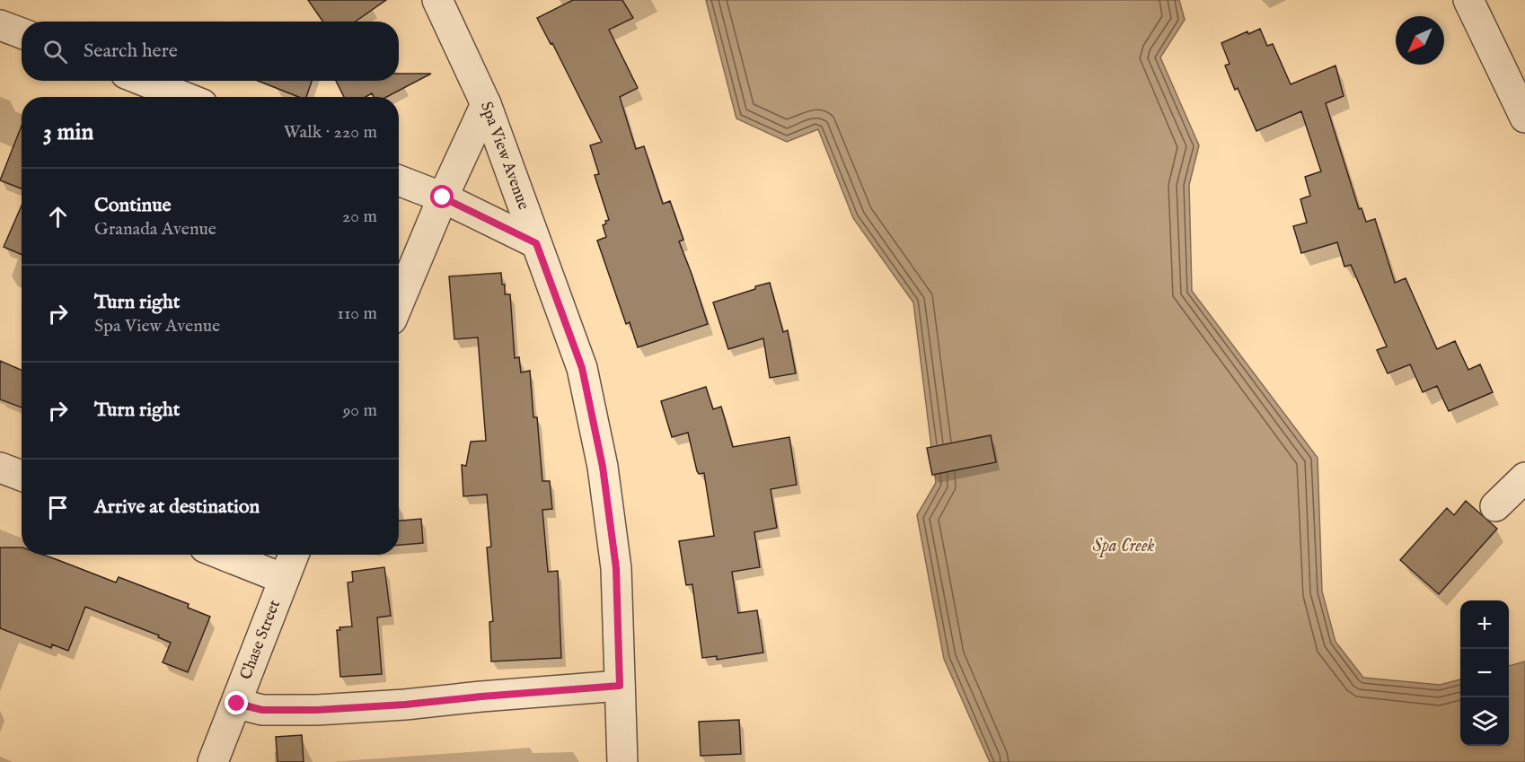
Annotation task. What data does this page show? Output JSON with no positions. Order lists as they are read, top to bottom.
{
  "streets": {
    "street": ["Spa View Avenue", "Chase Street"]
  },
  "water": ["Spa Creek"],
  "north": "bottom left",
  "page": {
    "search": "Search here",
    "heading": ["3 min", "Walk · 220 m"],
    "list": [
      ["Continue", "Granada Avenue", "20 m"],
      ["Turn right", "Spa View Avenue", "110 m"],
      ["Turn right", "90 m"],
      "Arrive at destination"
    ],
    "map_buttons": ["+", "−"]
  }
}
